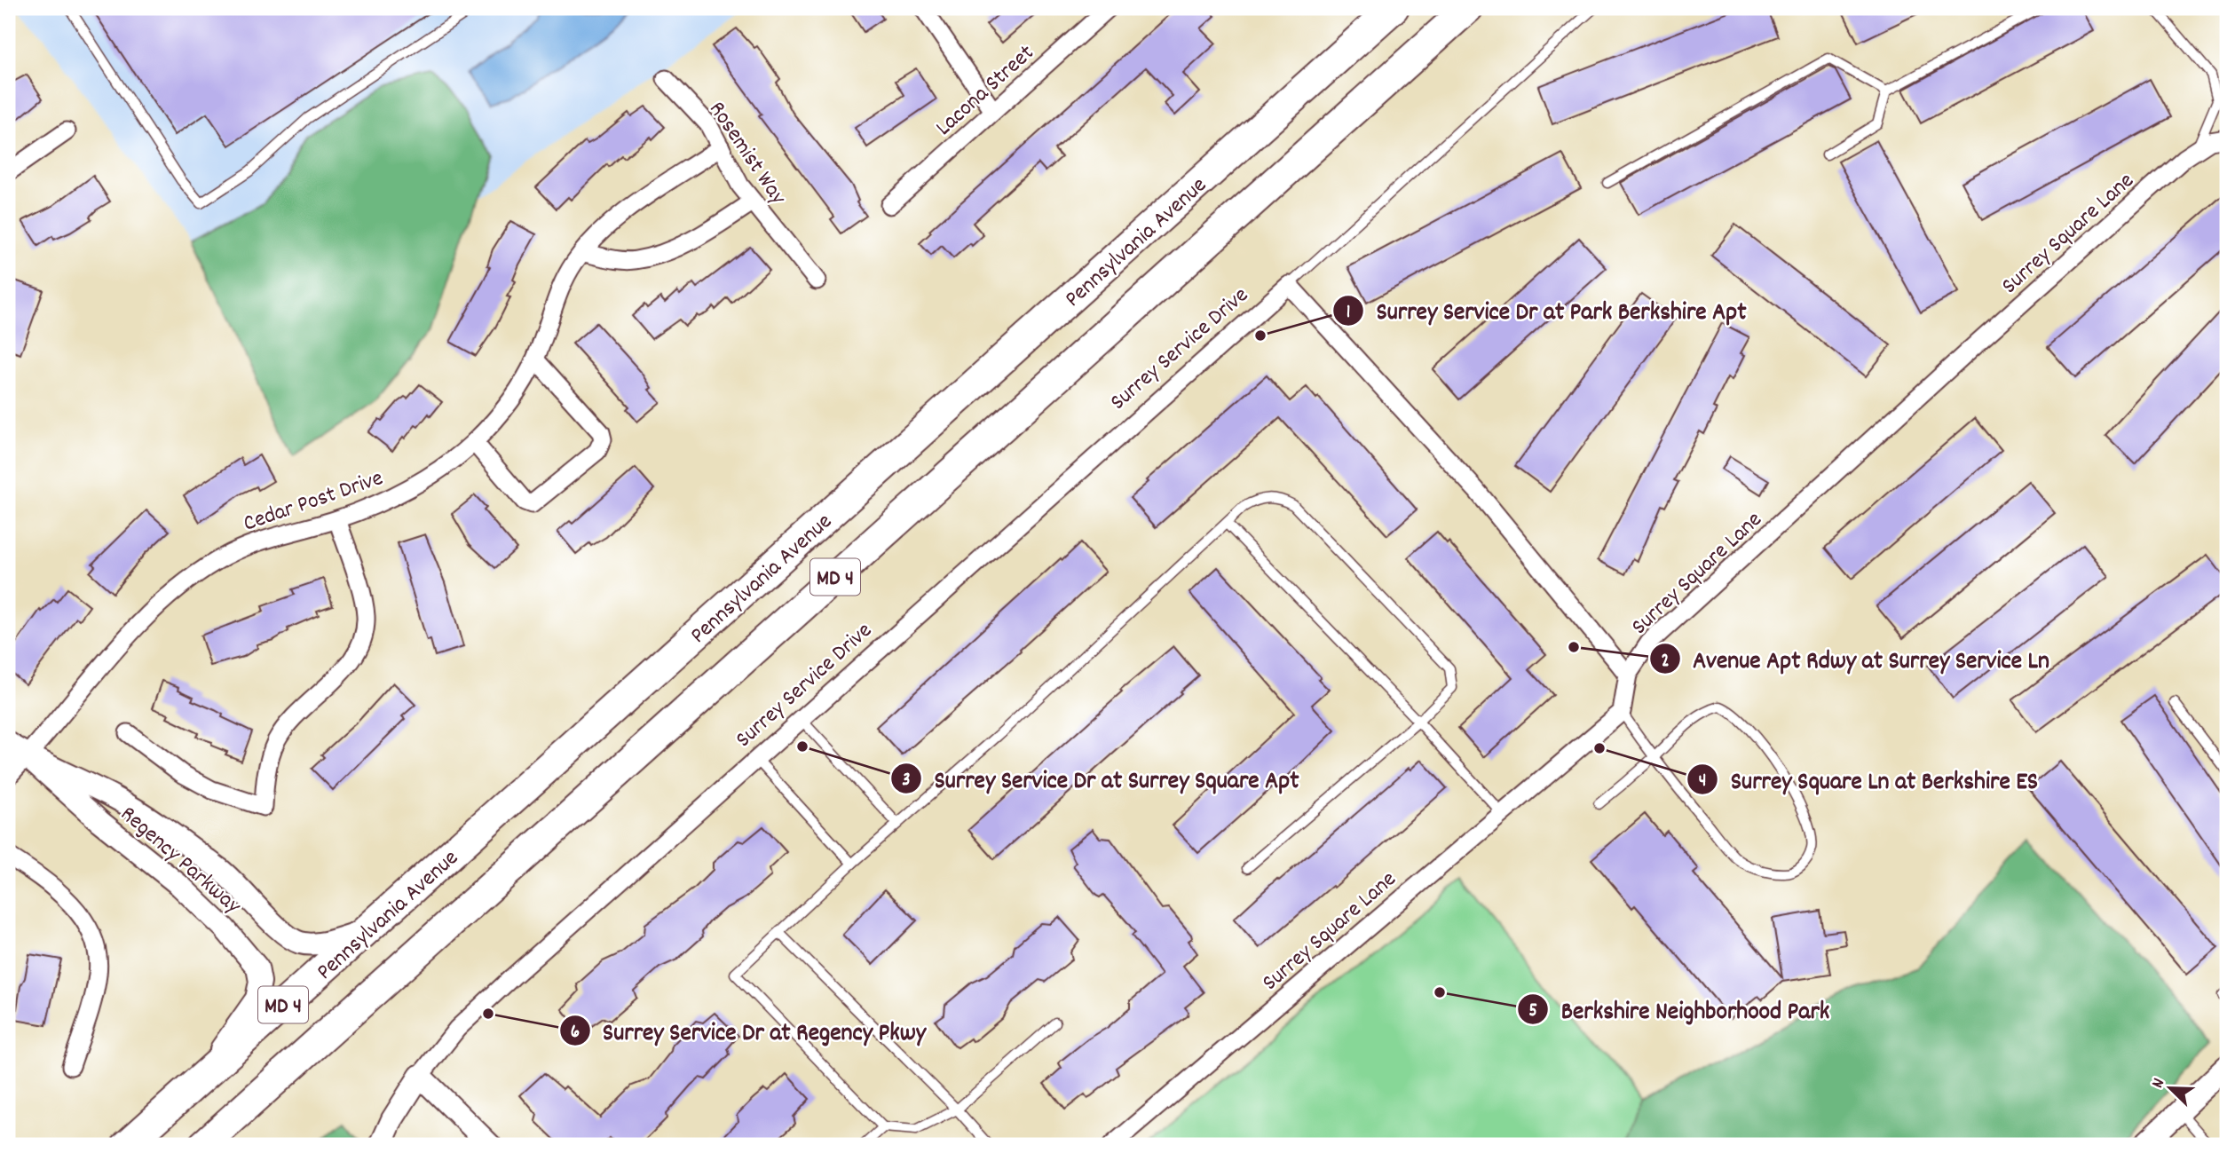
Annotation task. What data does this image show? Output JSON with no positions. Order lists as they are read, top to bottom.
{
  "streets": {
    "highway": ["Pennsylvania Avenue", "MD 4"],
    "street": [
      "Lacona Street",
      "Rosemist Way",
      "Surrey Square Lane",
      "Surrey Service Drive",
      "Cedar Post Drive",
      "Regency Parkway"
    ]
  },
  "crossings": [
    ["Rosemist Way", "Cedar Post Drive"],
    ["Pennsylvania Avenue", "Regency Parkway"],
    ["Cedar Post Drive", "Regency Parkway"]
  ],
  "places": [
    "Surrey Service Dr at Park Berkshire Apt",
    "Avenue Apt Rdwy at Surrey Service Ln",
    "Surrey Service Dr at Surrey Square Apt",
    "Surrey Square Ln at Berkshire ES",
    "Berkshire Neighborhood Park",
    "Surrey Service Dr at Regency Pkwy"
  ],
  "north": "top left"
}
